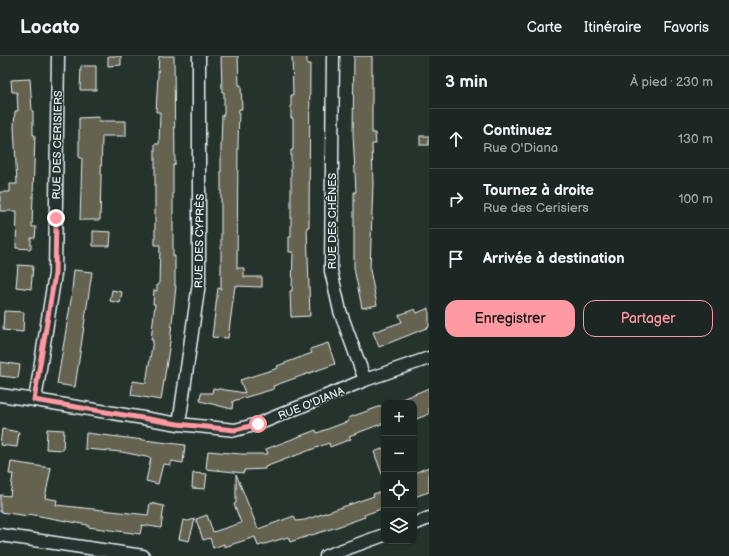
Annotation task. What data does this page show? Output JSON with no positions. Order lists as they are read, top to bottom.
{
  "streets": {
    "street": [
      "RUE DES CERISIERS",
      "RUE DES CHÊNES",
      "RUE DES CYPRÈS",
      "RUE O'DIANA"
    ]
  },
  "crossings": [
    ["RUE DES CERISIERS", "RUE O'DIANA"],
    ["RUE DES CHÊNES", "RUE O'DIANA"],
    ["RUE DES CYPRÈS", "RUE O'DIANA"]
  ],
  "page": {
    "header": "Locato",
    "nav": ["Carte", "Itinéraire", "Favoris"],
    "heading": ["3 min", "À pied · 230 m"],
    "list": [
      ["Continuez", "Rue O'Diana", "130 m"],
      ["Tournez à droite", "Rue des Cerisiers", "100 m"],
      "Arrivée à destination"
    ],
    "buttons": ["Enregistrer", "Partager"],
    "map_buttons": ["+", "−"]
  }
}
